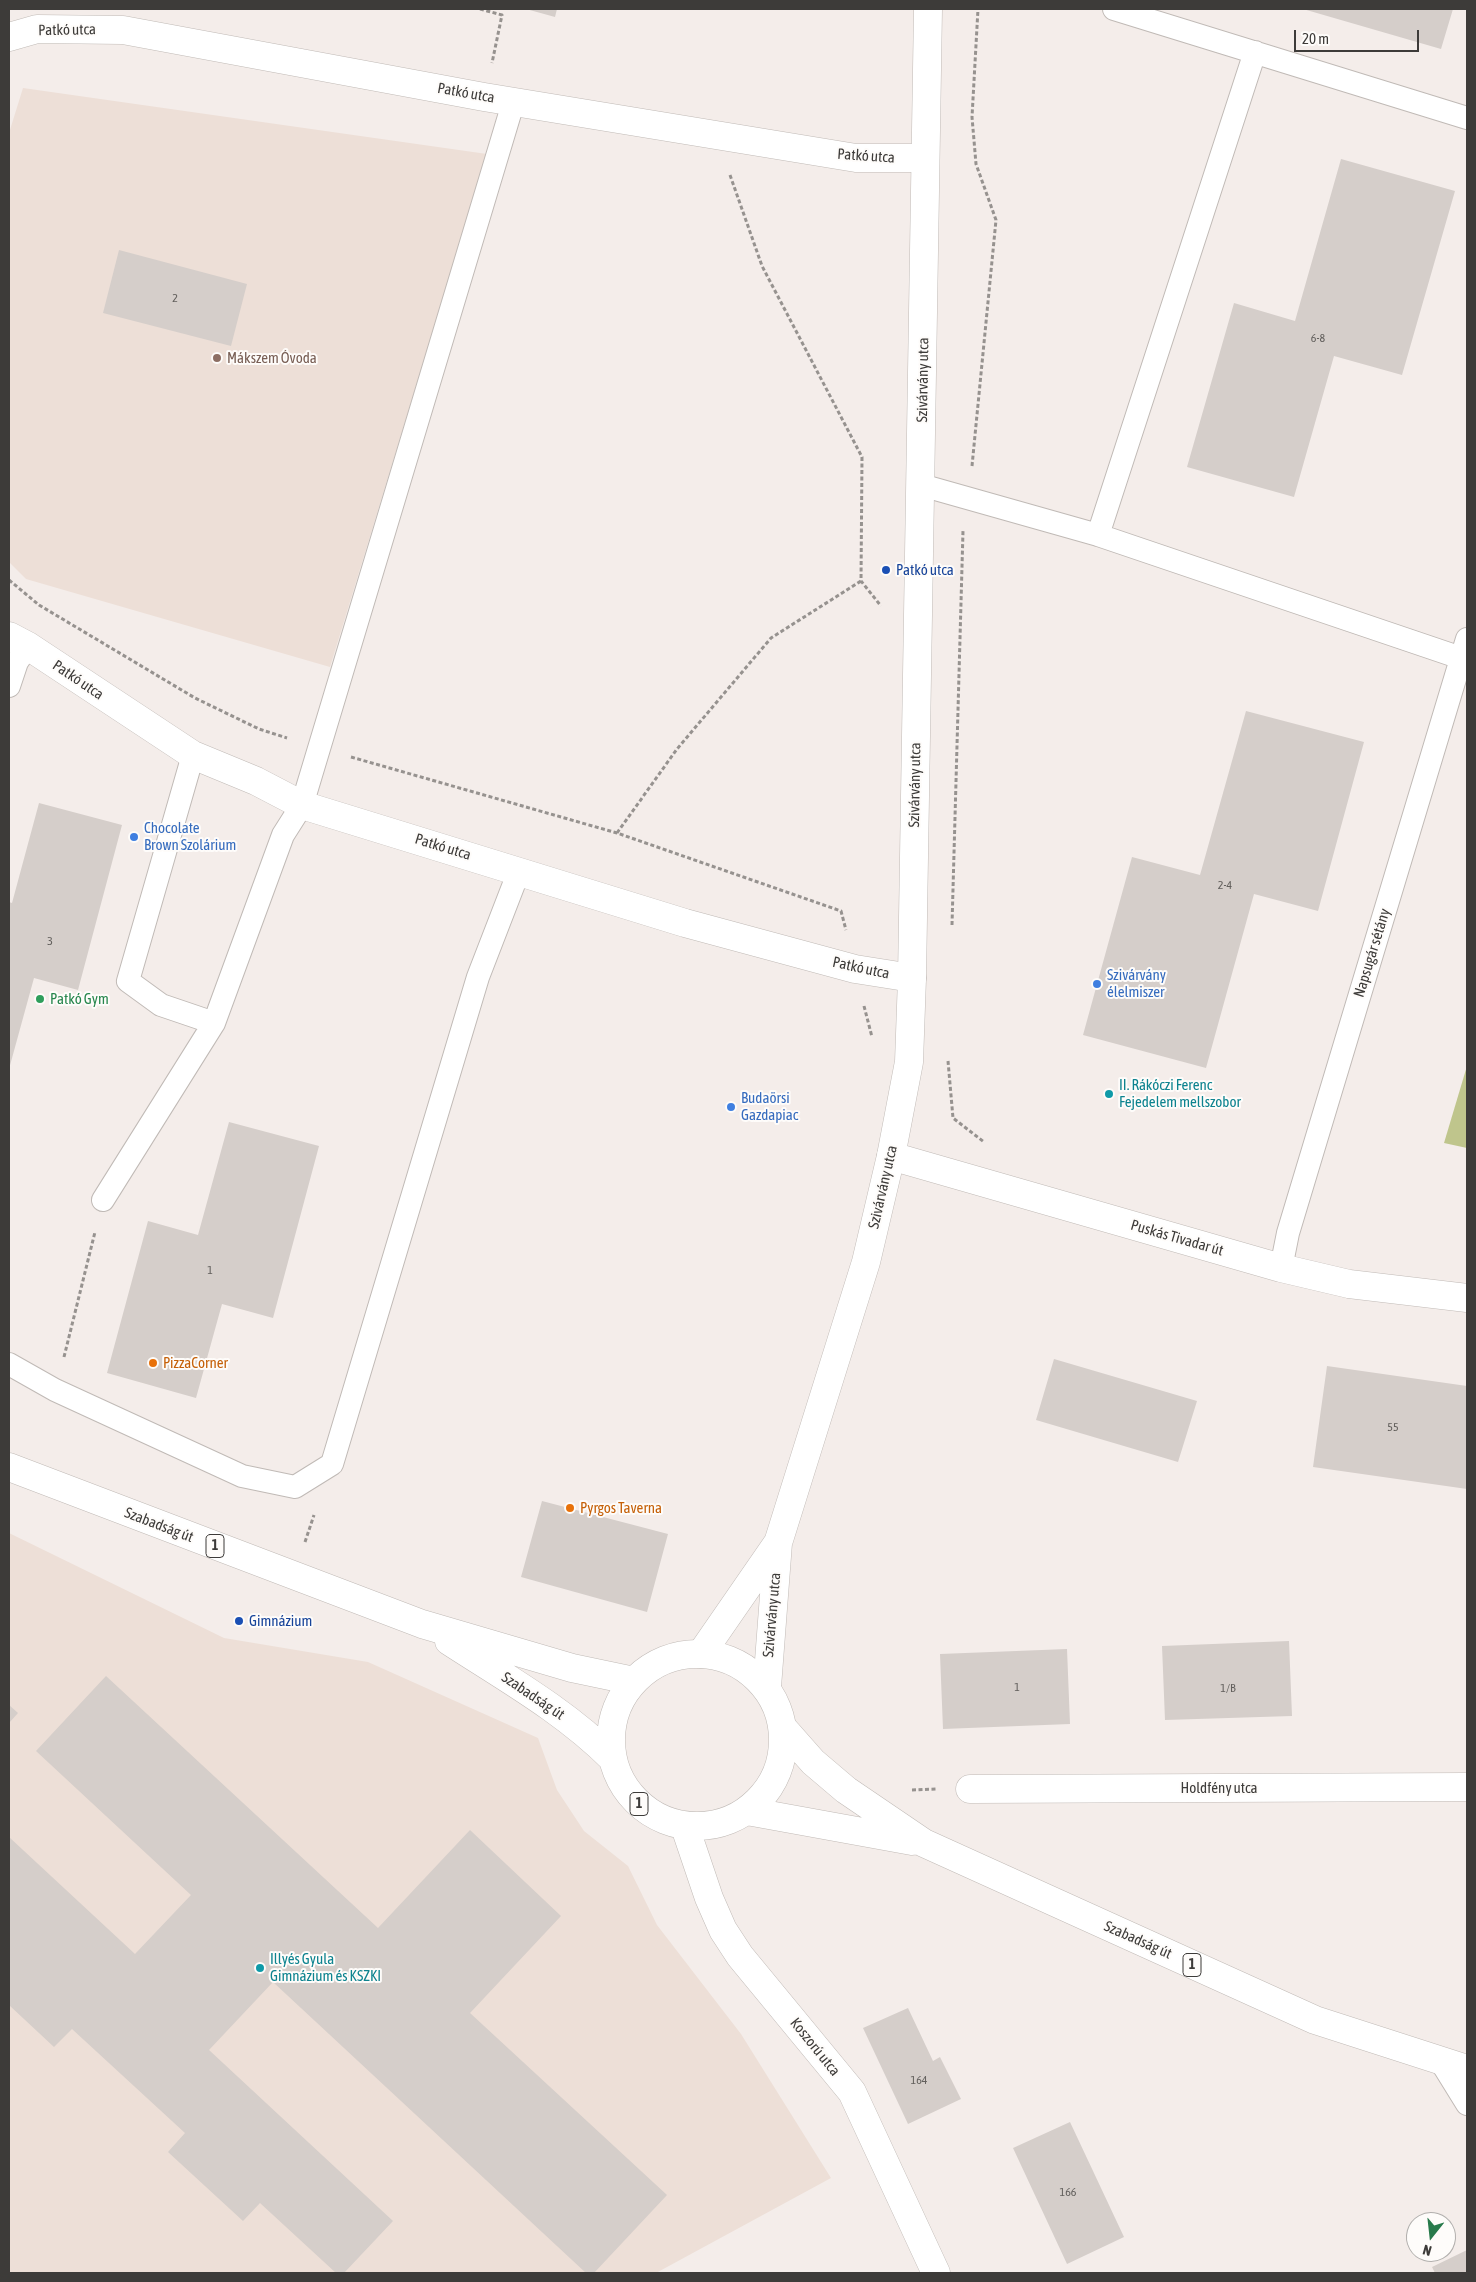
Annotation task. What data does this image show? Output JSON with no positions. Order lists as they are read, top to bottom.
{
  "streets": {
    "street": [
      "Patkó utca",
      "Szivárvány utca",
      "Puskás Tivadar út",
      "Szabadság út",
      "1",
      "Holdfény utca",
      "Koszorú utca"
    ],
    "lane": ["Napsugár sétány"]
  },
  "crossings": [
    ["Patkó utca", "Szivárvány utca"],
    ["Szivárvány utca", "Puskás Tivadar út"],
    ["Szivárvány utca", "Szabadság út"],
    ["Szivárvány utca", "Koszorú utca"],
    ["Napsugár sétány", "Puskás Tivadar út"],
    ["Szabadság út", "Koszorú utca"]
  ],
  "places": [
    "Mákszem Óvoda",
    "Patkó utca",
    "Chocolate Brown Szolárium",
    "Szivárvány élelmiszer",
    "Patkó Gym",
    "II. Rákóczi Ferenc Fejedelem mellszobor",
    "Budaörsi Gazdapiac",
    "PizzaCorner",
    "Pyrgos Taverna",
    "Gimnázium",
    "Illyés Gyula Gimnázium és KSZKI"
  ],
  "house_numbers": [
    "2",
    "6-8",
    "2-4",
    "3",
    "1",
    "55",
    "1",
    "1/B",
    "164",
    "166"
  ],
  "scale_bar": "20 m",
  "north": "bottom"
}
